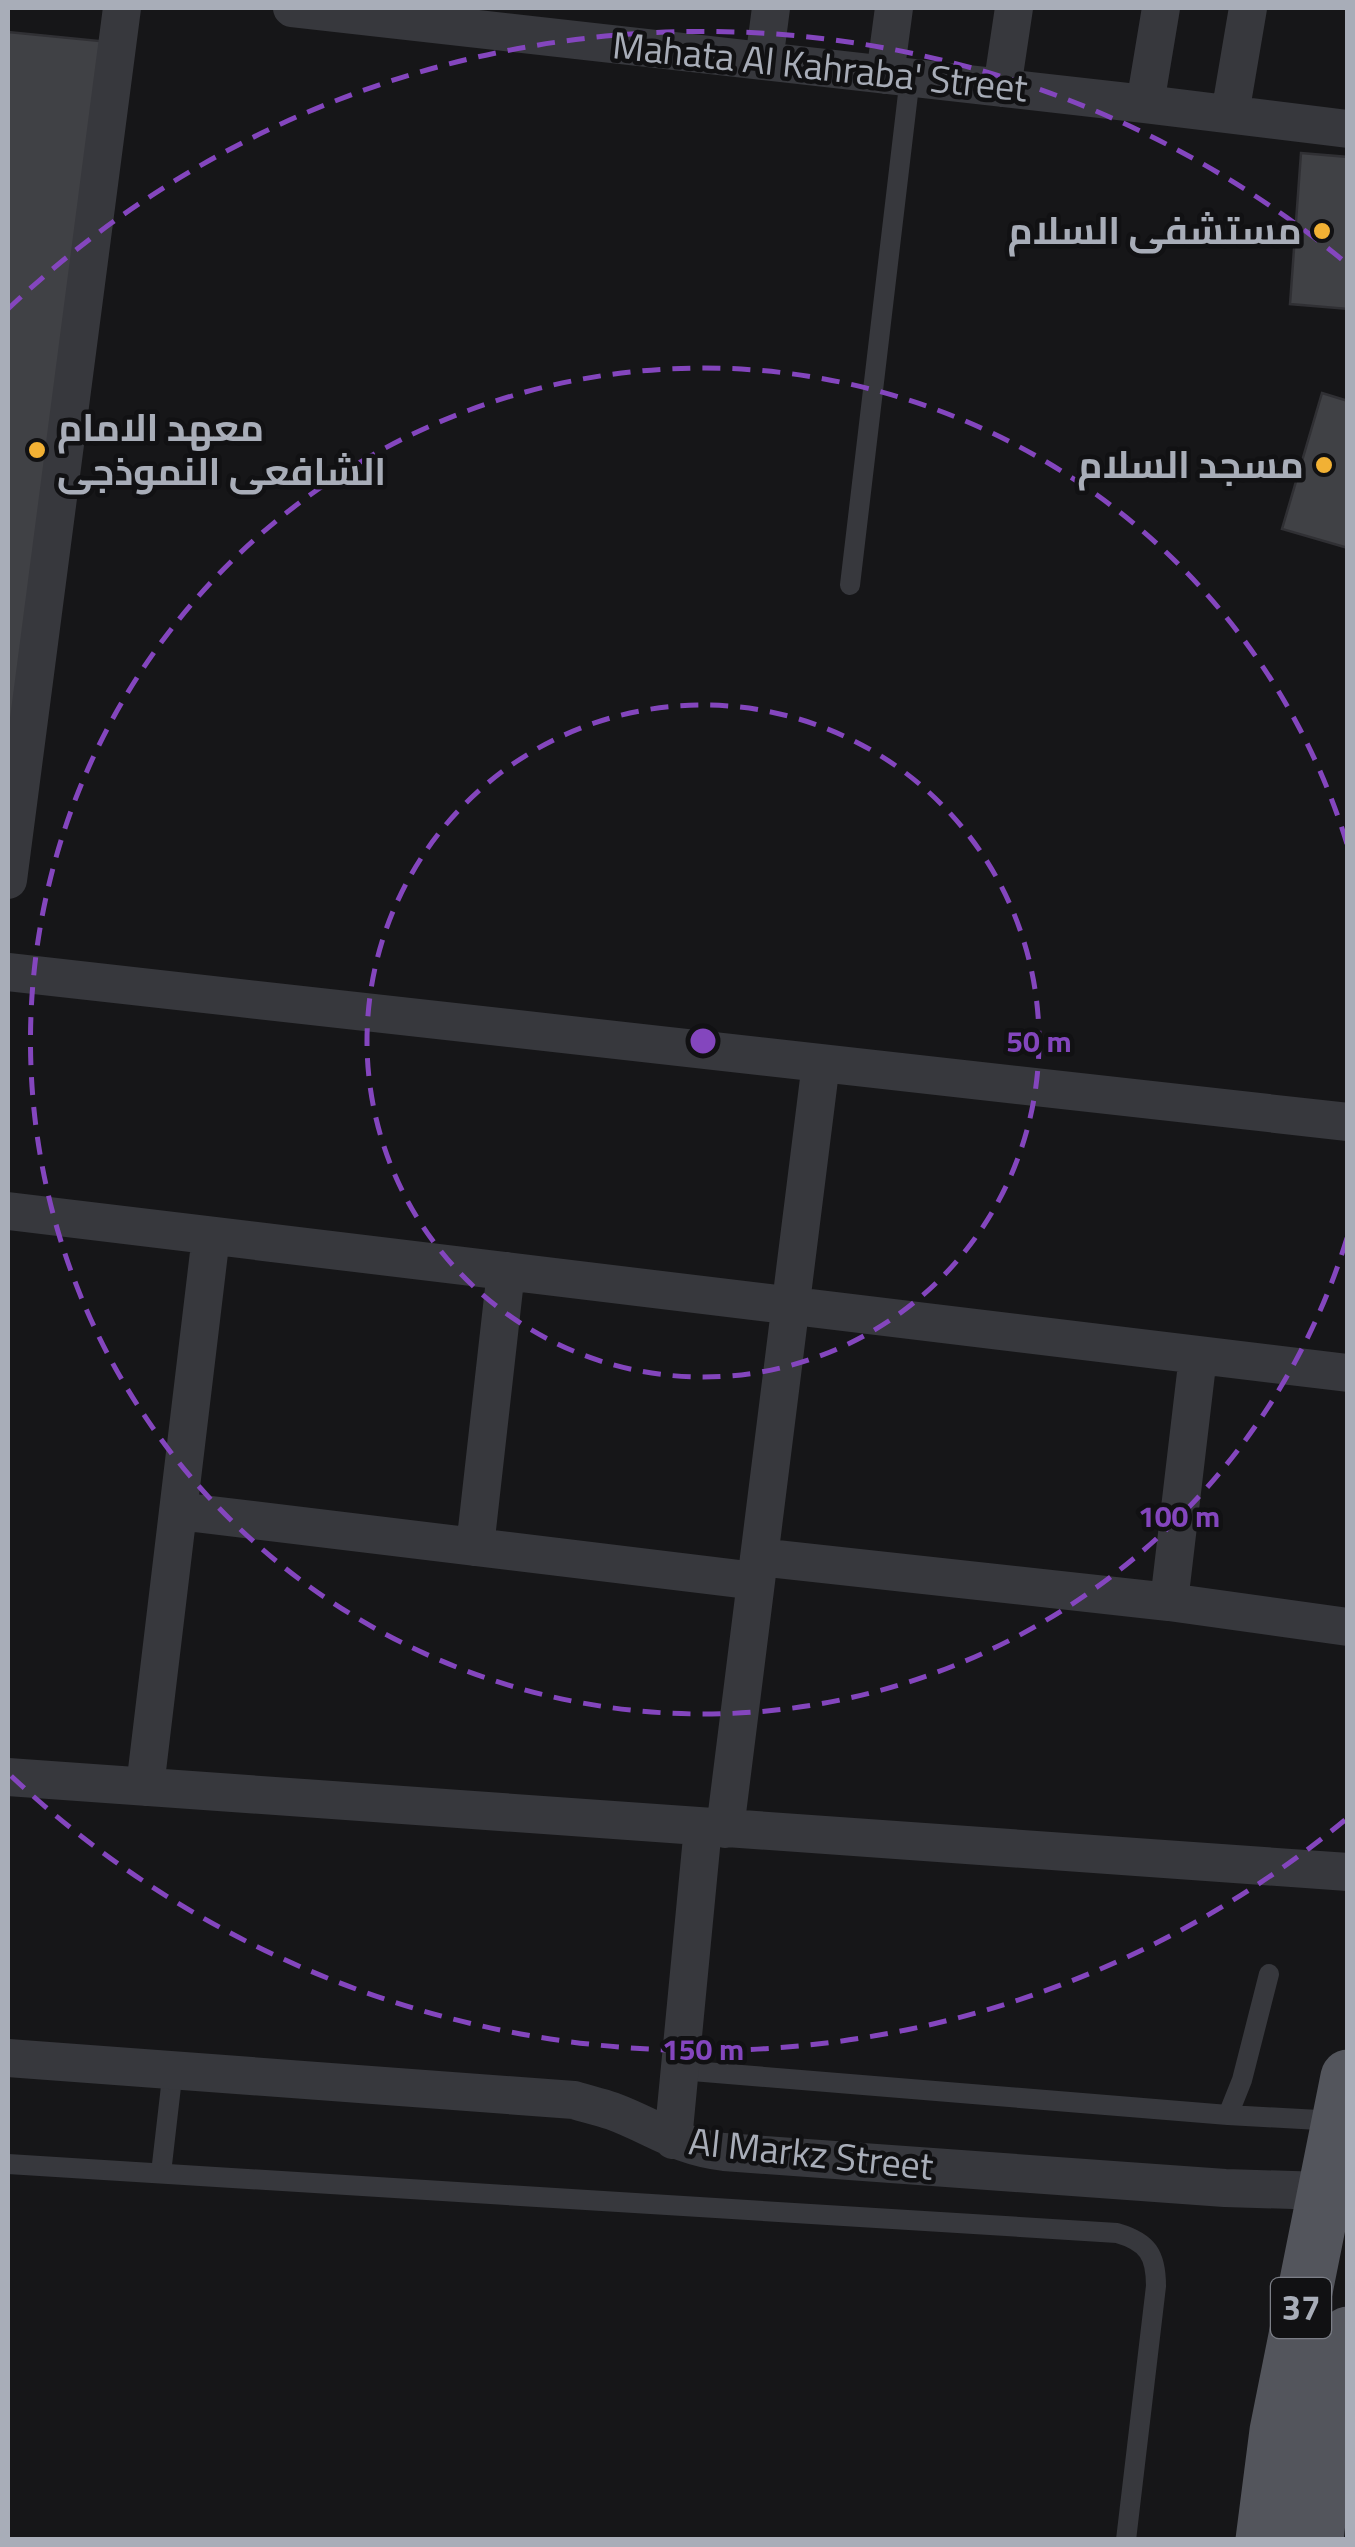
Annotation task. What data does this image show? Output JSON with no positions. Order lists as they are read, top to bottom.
{
  "streets": {
    "main road": ["37"],
    "street": ["Mahata Al Kahraba' Street", "Al Markz Street"]
  },
  "crossings": [
    ["Al Markz Street", "37"]
  ],
  "places": ["مستشفى السلام", "معهد الامام الشافعى النموذجى", "مسجد السلام"],
  "rings": ["50 m", "100 m", "150 m"]
}
